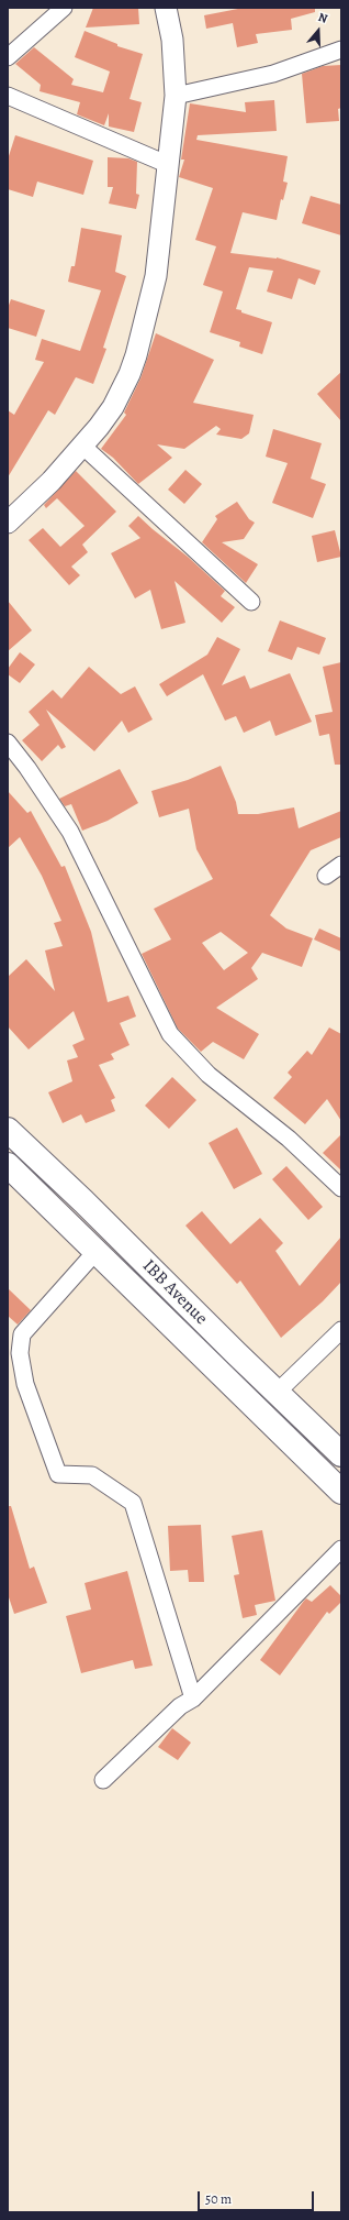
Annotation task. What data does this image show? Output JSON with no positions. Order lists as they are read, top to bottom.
{
  "streets": {
    "main road": ["IBB Avenue"]
  },
  "scale_bar": "50 m",
  "north": "top"
}
